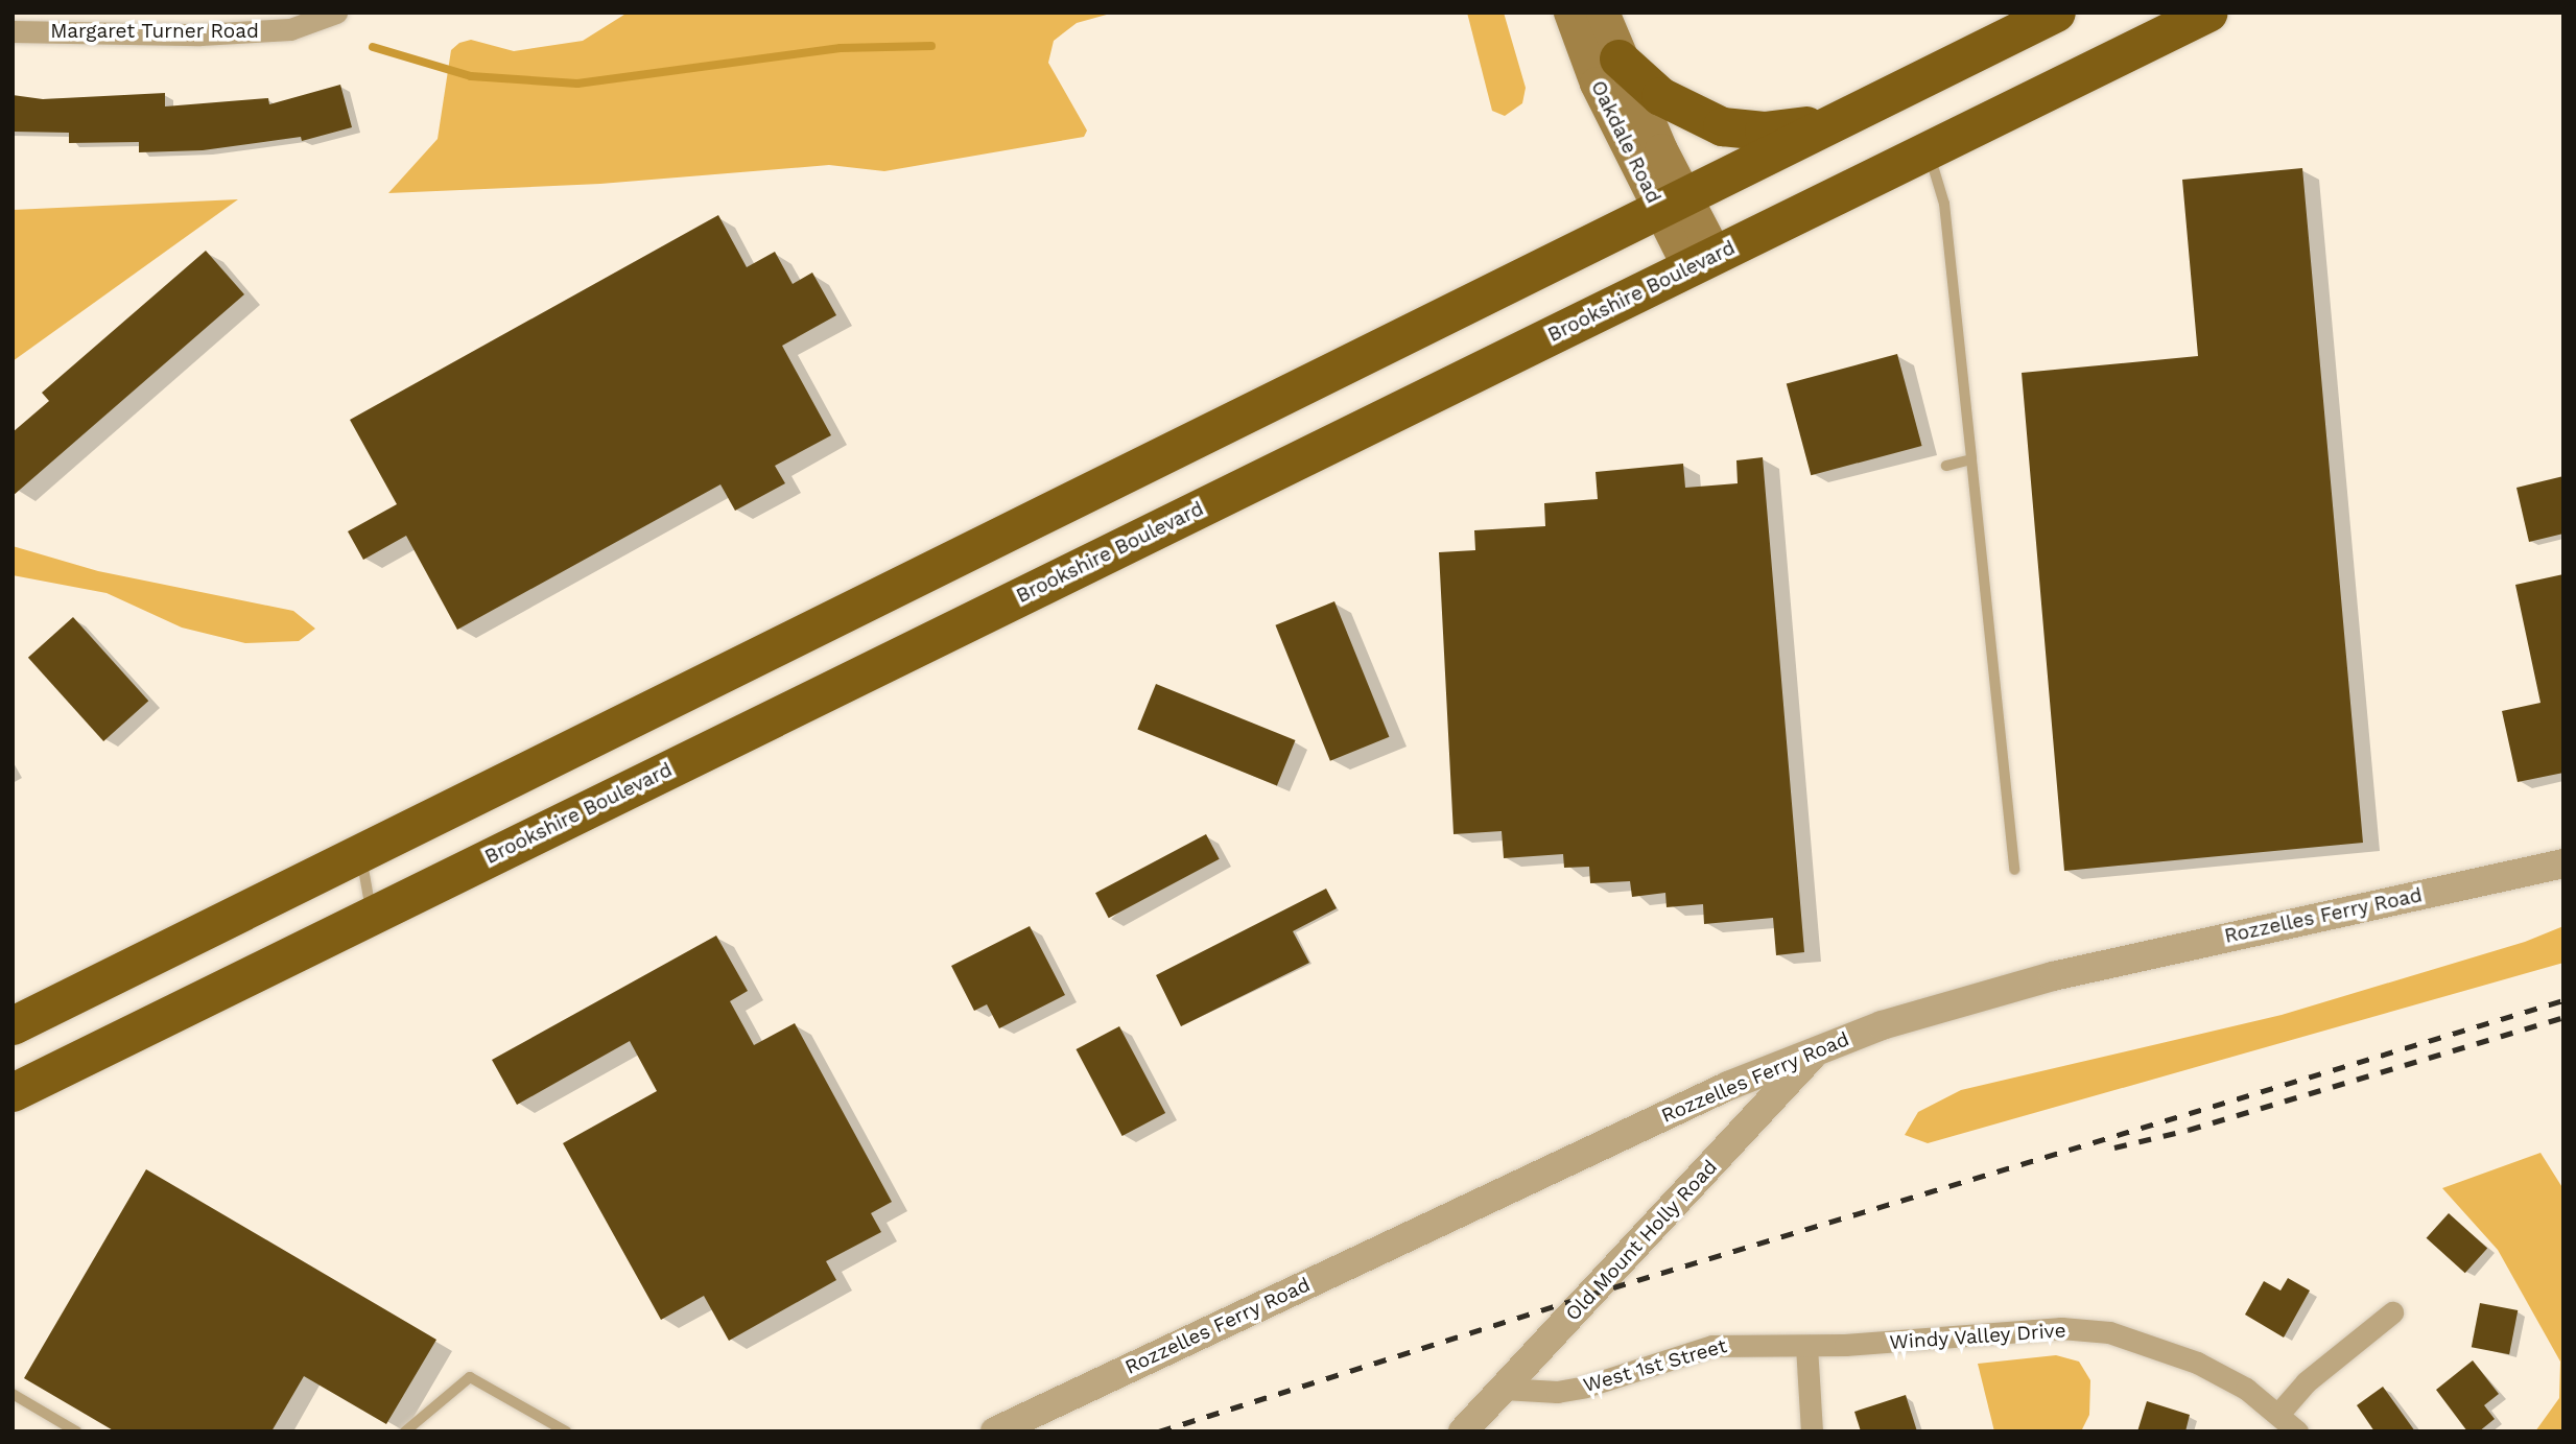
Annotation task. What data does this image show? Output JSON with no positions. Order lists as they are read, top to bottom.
{
  "streets": {
    "highway": ["Brookshire Boulevard"],
    "main road": ["Oakdale Road"],
    "street": [
      "Margaret Turner Road",
      "Rozzelles Ferry Road",
      "Old Mount Holly Road",
      "Windy Valley Drive",
      "West 1st Street"
    ]
  },
  "crossings": [
    ["Oakdale Road", "Brookshire Boulevard"],
    ["Rozzelles Ferry Road", "Old Mount Holly Road"],
    ["Old Mount Holly Road", "West 1st Street"],
    ["Windy Valley Drive", "West 1st Street"]
  ]
}
